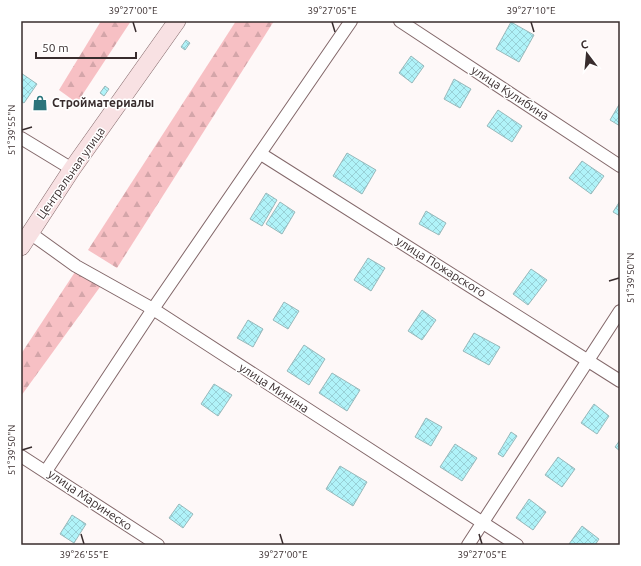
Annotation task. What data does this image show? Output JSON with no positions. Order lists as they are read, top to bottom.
{
  "streets": {
    "main road": ["Центральная улица"],
    "street": [
      "улица Кулибина",
      "улица Пожарского",
      "улица Минина",
      "улица Маринеско"
    ]
  },
  "crossings": [
    ["Центральная улица", "улица Минина"]
  ],
  "places": {
    "shop": ["Стройматериалы"]
  },
  "scale_bar": "50 m",
  "north": "top",
  "coordinates": [
    "39°27'00\"E",
    "39°27'05\"E",
    "39°27'10\"E",
    "51°39'55\"N",
    "51°39'50\"N",
    "39°26'55\"E"
  ]
}
